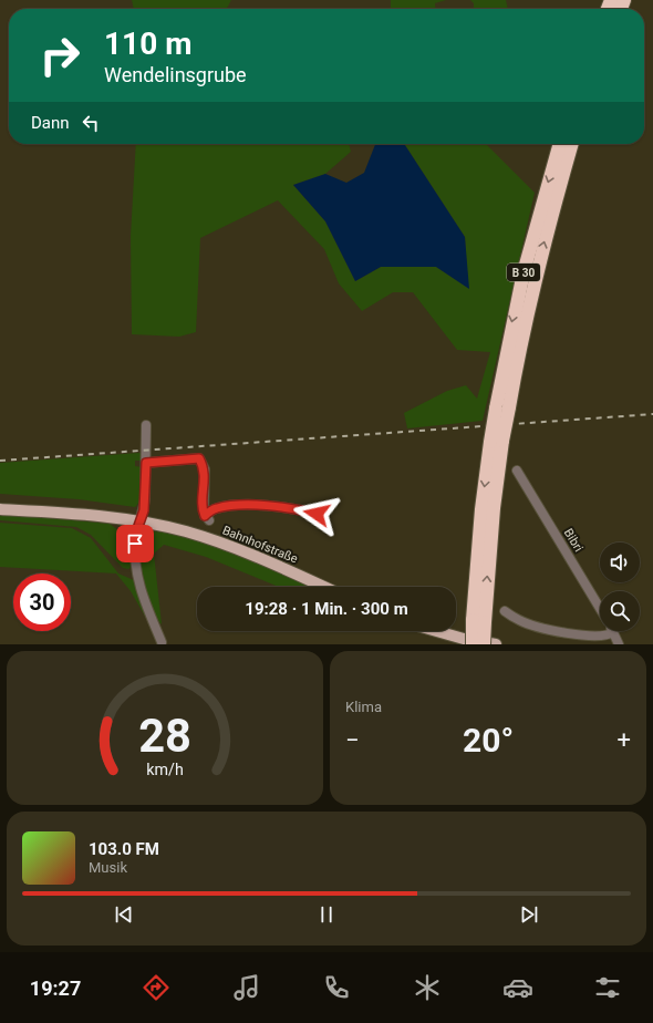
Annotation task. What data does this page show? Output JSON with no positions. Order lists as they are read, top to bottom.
{
  "streets": {
    "highway": ["B 30"],
    "main road": ["Bahnhofstraße"],
    "street": ["Bibri"]
  },
  "page": {
    "turn": ["110 m", "Wendelinsgrube"],
    "then": "Dann",
    "limit": "30",
    "trip": "19:28 · 1 Min. · 300 m",
    "tile": "Klima",
    "heat": ["−", "20°", "+"],
    "song": ["103.0 FM", "Musik"],
    "tabs": "19:27",
    "gauge": ["28", "km/h"]
  }
}
